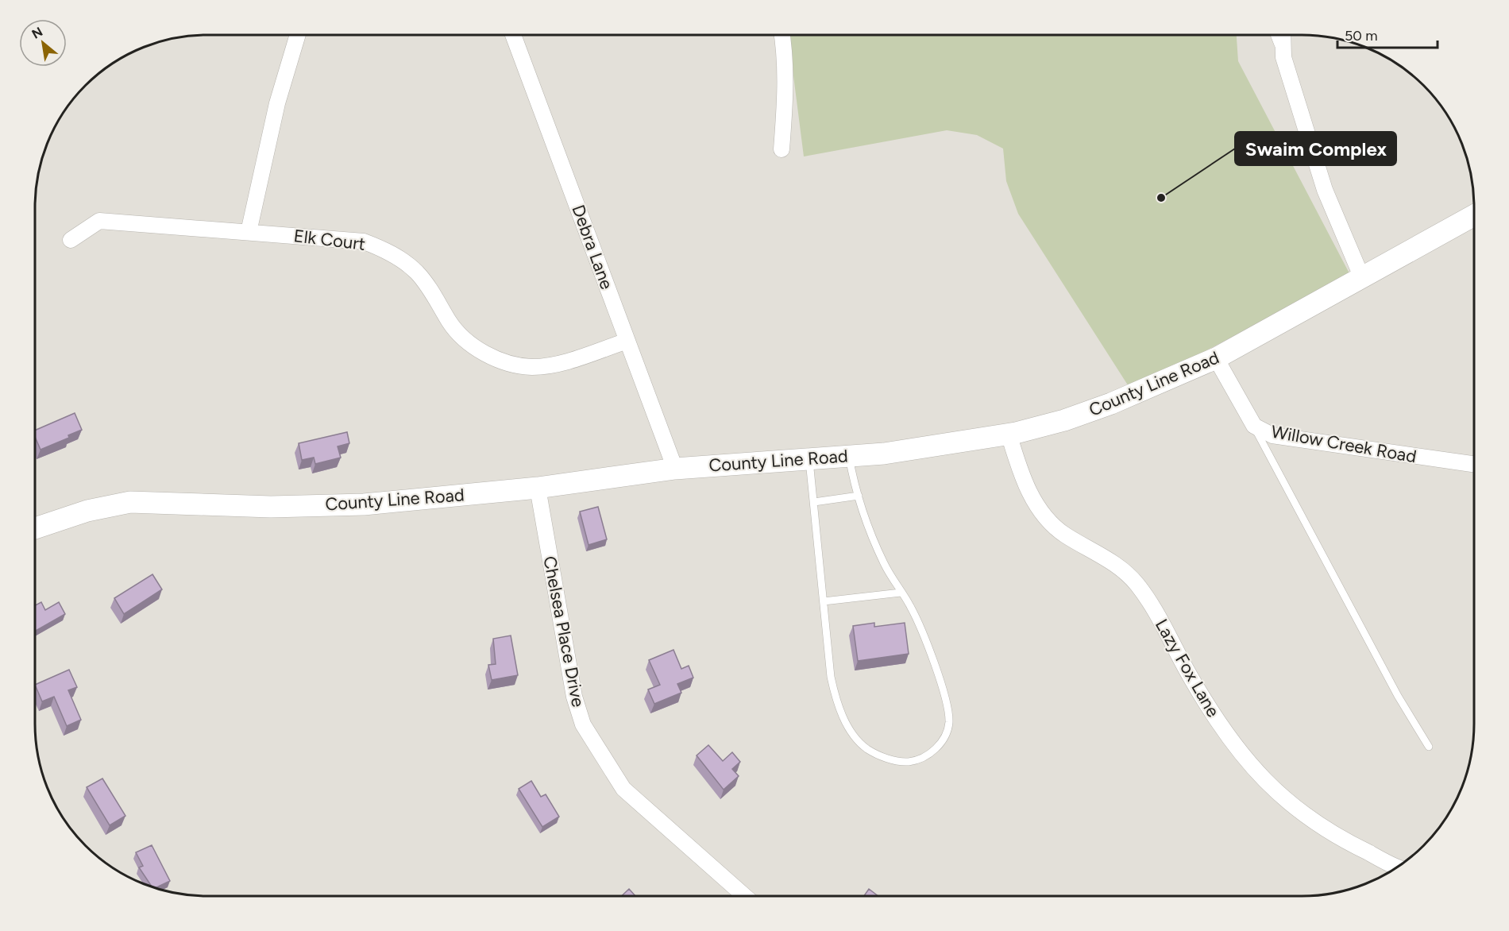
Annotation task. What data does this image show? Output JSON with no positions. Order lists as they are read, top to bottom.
{
  "streets": {
    "street": [
      "Elk Court",
      "Debra Lane",
      "County Line Road",
      "Willow Creek Road",
      "Chelsea Place Drive",
      "Lazy Fox Lane"
    ]
  },
  "crossings": [
    ["Elk Court", "Debra Lane"],
    ["Debra Lane", "County Line Road"],
    ["County Line Road", "Willow Creek Road"],
    ["County Line Road", "Chelsea Place Drive"],
    ["County Line Road", "Lazy Fox Lane"]
  ],
  "places": ["Swaim Complex"],
  "scale_bar": "50 m",
  "north": "top left"
}
